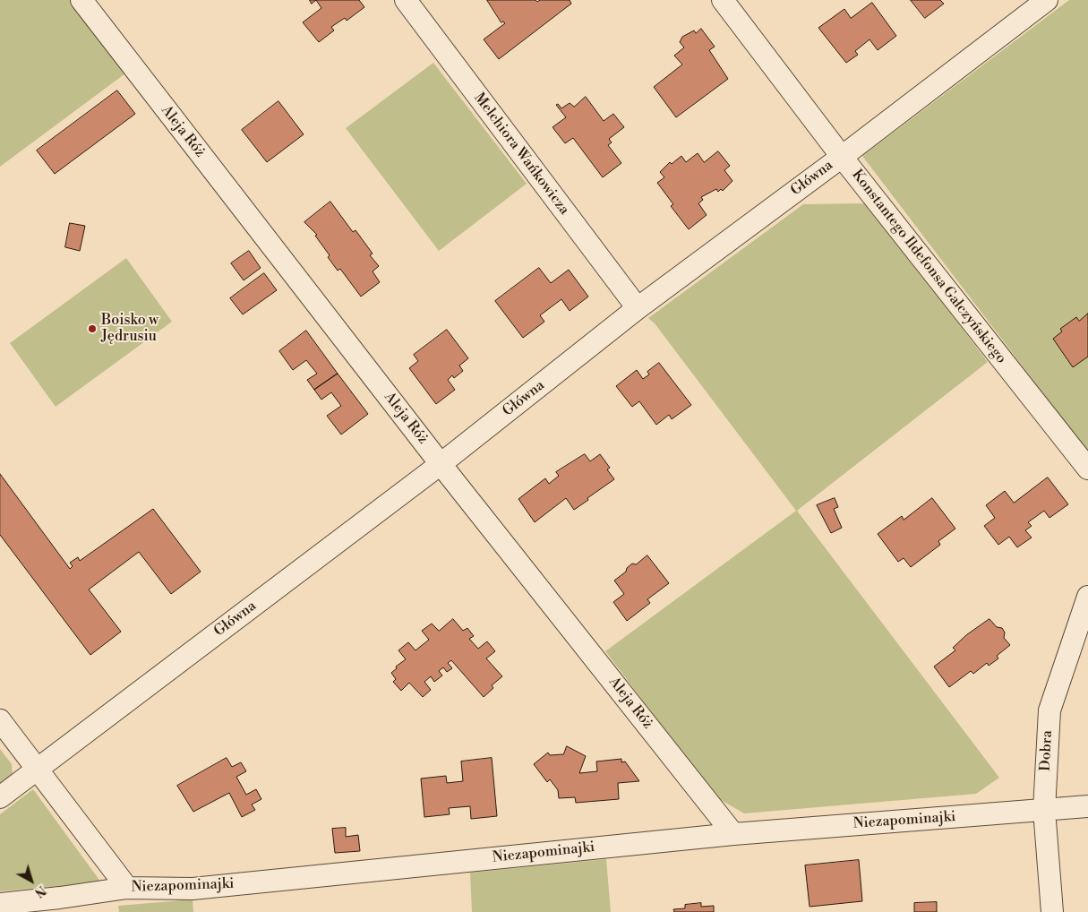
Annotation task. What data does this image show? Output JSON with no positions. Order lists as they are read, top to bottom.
{
  "streets": {
    "street": [
      "Aleja Róż",
      "Melchiora Wańkowicza",
      "Główna",
      "Konstantego Ildefonsa Gałczyńskiego",
      "Dobra",
      "Niezapominajki"
    ]
  },
  "crossings": [
    ["Aleja Róż", "Główna"],
    ["Aleja Róż", "Niezapominajki"],
    ["Melchiora Wańkowicza", "Główna"],
    ["Główna", "Konstantego Ildefonsa Gałczyńskiego"],
    ["Dobra", "Niezapominajki"]
  ],
  "places": ["Boisko w Jędrusiu"],
  "north": "bottom right"
}
